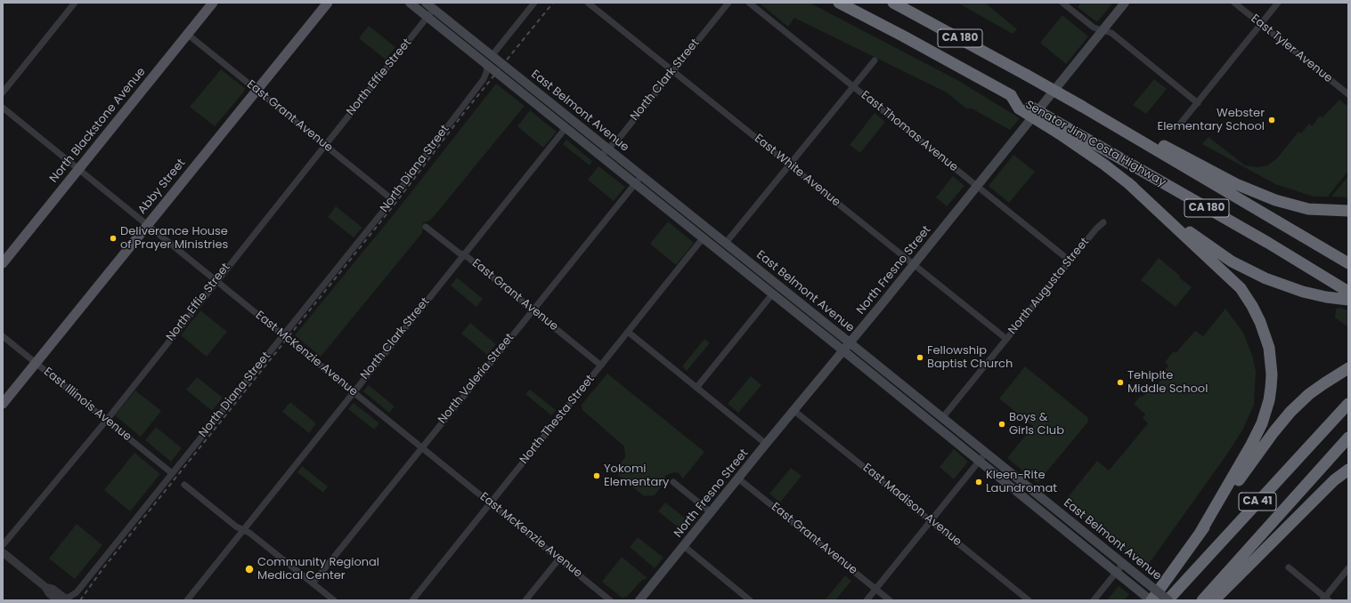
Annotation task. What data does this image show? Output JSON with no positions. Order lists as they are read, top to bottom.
{
  "streets": {
    "highway": ["CA 180", "Senator Jim Costa Highway", "CA 41"],
    "main road": [
      "East Belmont Avenue",
      "North Blackstone Avenue",
      "Abby Street",
      "North Fresno Street"
    ],
    "street": [
      "East Tyler Avenue",
      "North Effie Street",
      "North Clark Street",
      "East Grant Avenue",
      "East Thomas Avenue",
      "North Diana Street",
      "East White Avenue",
      "North Augusta Street",
      "East McKenzie Avenue",
      "North Valeria Street",
      "East Illinois Avenue",
      "North Thesta Street",
      "East Madison Avenue"
    ]
  },
  "crossings": [
    ["CA 180", "Senator Jim Costa Highway"],
    ["North Effie Street", "East Belmont Avenue"],
    ["North Effie Street", "East Grant Avenue"],
    ["North Effie Street", "East McKenzie Avenue"],
    ["North Effie Street", "East Illinois Avenue"],
    ["North Clark Street", "East Belmont Avenue"],
    ["North Clark Street", "East Grant Avenue"],
    ["North Clark Street", "East White Avenue"],
    ["North Clark Street", "East McKenzie Avenue"],
    ["East Belmont Avenue", "North Diana Street"],
    ["East Belmont Avenue", "North Fresno Street"],
    ["East Belmont Avenue", "North Augusta Street"],
    ["East Belmont Avenue", "North Valeria Street"],
    ["East Belmont Avenue", "North Thesta Street"],
    ["East Belmont Avenue", "CA 41"],
    ["East Grant Avenue", "North Blackstone Avenue"],
    ["East Grant Avenue", "North Diana Street"],
    ["East Grant Avenue", "Abby Street"],
    ["East Grant Avenue", "North Fresno Street"],
    ["East Grant Avenue", "North Valeria Street"],
    ["East Grant Avenue", "North Thesta Street"],
    ["North Blackstone Avenue", "East McKenzie Avenue"],
    ["East Thomas Avenue", "North Fresno Street"],
    ["East Thomas Avenue", "North Augusta Street"],
    ["North Diana Street", "East McKenzie Avenue"],
    ["North Diana Street", "East Illinois Avenue"],
    ["East White Avenue", "North Fresno Street"],
    ["East White Avenue", "North Augusta Street"],
    ["Abby Street", "East McKenzie Avenue"],
    ["Abby Street", "East Illinois Avenue"],
    ["North Fresno Street", "East Madison Avenue"],
    ["East McKenzie Avenue", "North Valeria Street"],
    ["East McKenzie Avenue", "North Thesta Street"]
  ],
  "places": [
    "Webster Elementary School",
    "Deliverance House of Prayer Ministries",
    "Fellowship Baptist Church",
    "Tehipite Middle School",
    "Boys & Girls Club",
    "Yokomi Elementary",
    "Kleen-Rite Laundromat",
    "Community Regional Medical Center"
  ]
}
